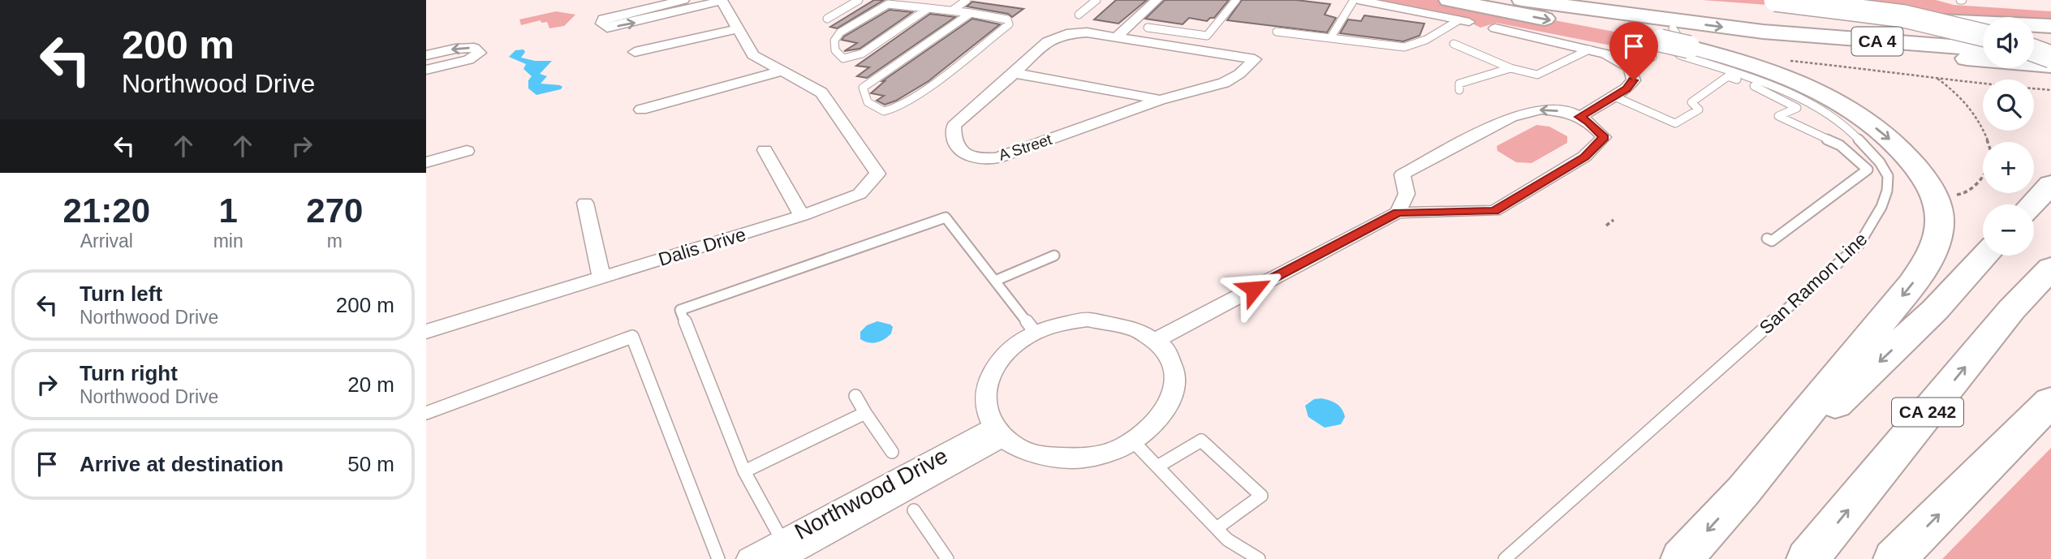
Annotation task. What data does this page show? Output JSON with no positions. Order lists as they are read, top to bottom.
{
  "streets": {
    "highway": ["CA 4", "CA 242"],
    "street": ["A Street", "Dalis Drive", "Northwood Drive"],
    "lane": ["San Ramon Line"]
  },
  "page": {
    "turn": ["200 m", "Northwood Drive"],
    "map_buttons": ["+", "−"],
    "eta": [
      "21:20",
      "Arrival",
      "1",
      "min",
      "270",
      "m"
    ],
    "list": [
      {
        "name": "Turn left",
        "note": "Northwood Drive",
        "value": "200 m"
      },
      {
        "name": "Turn right",
        "note": "Northwood Drive",
        "value": "20 m"
      },
      {
        "name": "Arrive at destination",
        "value": "50 m"
      }
    ]
  }
}
